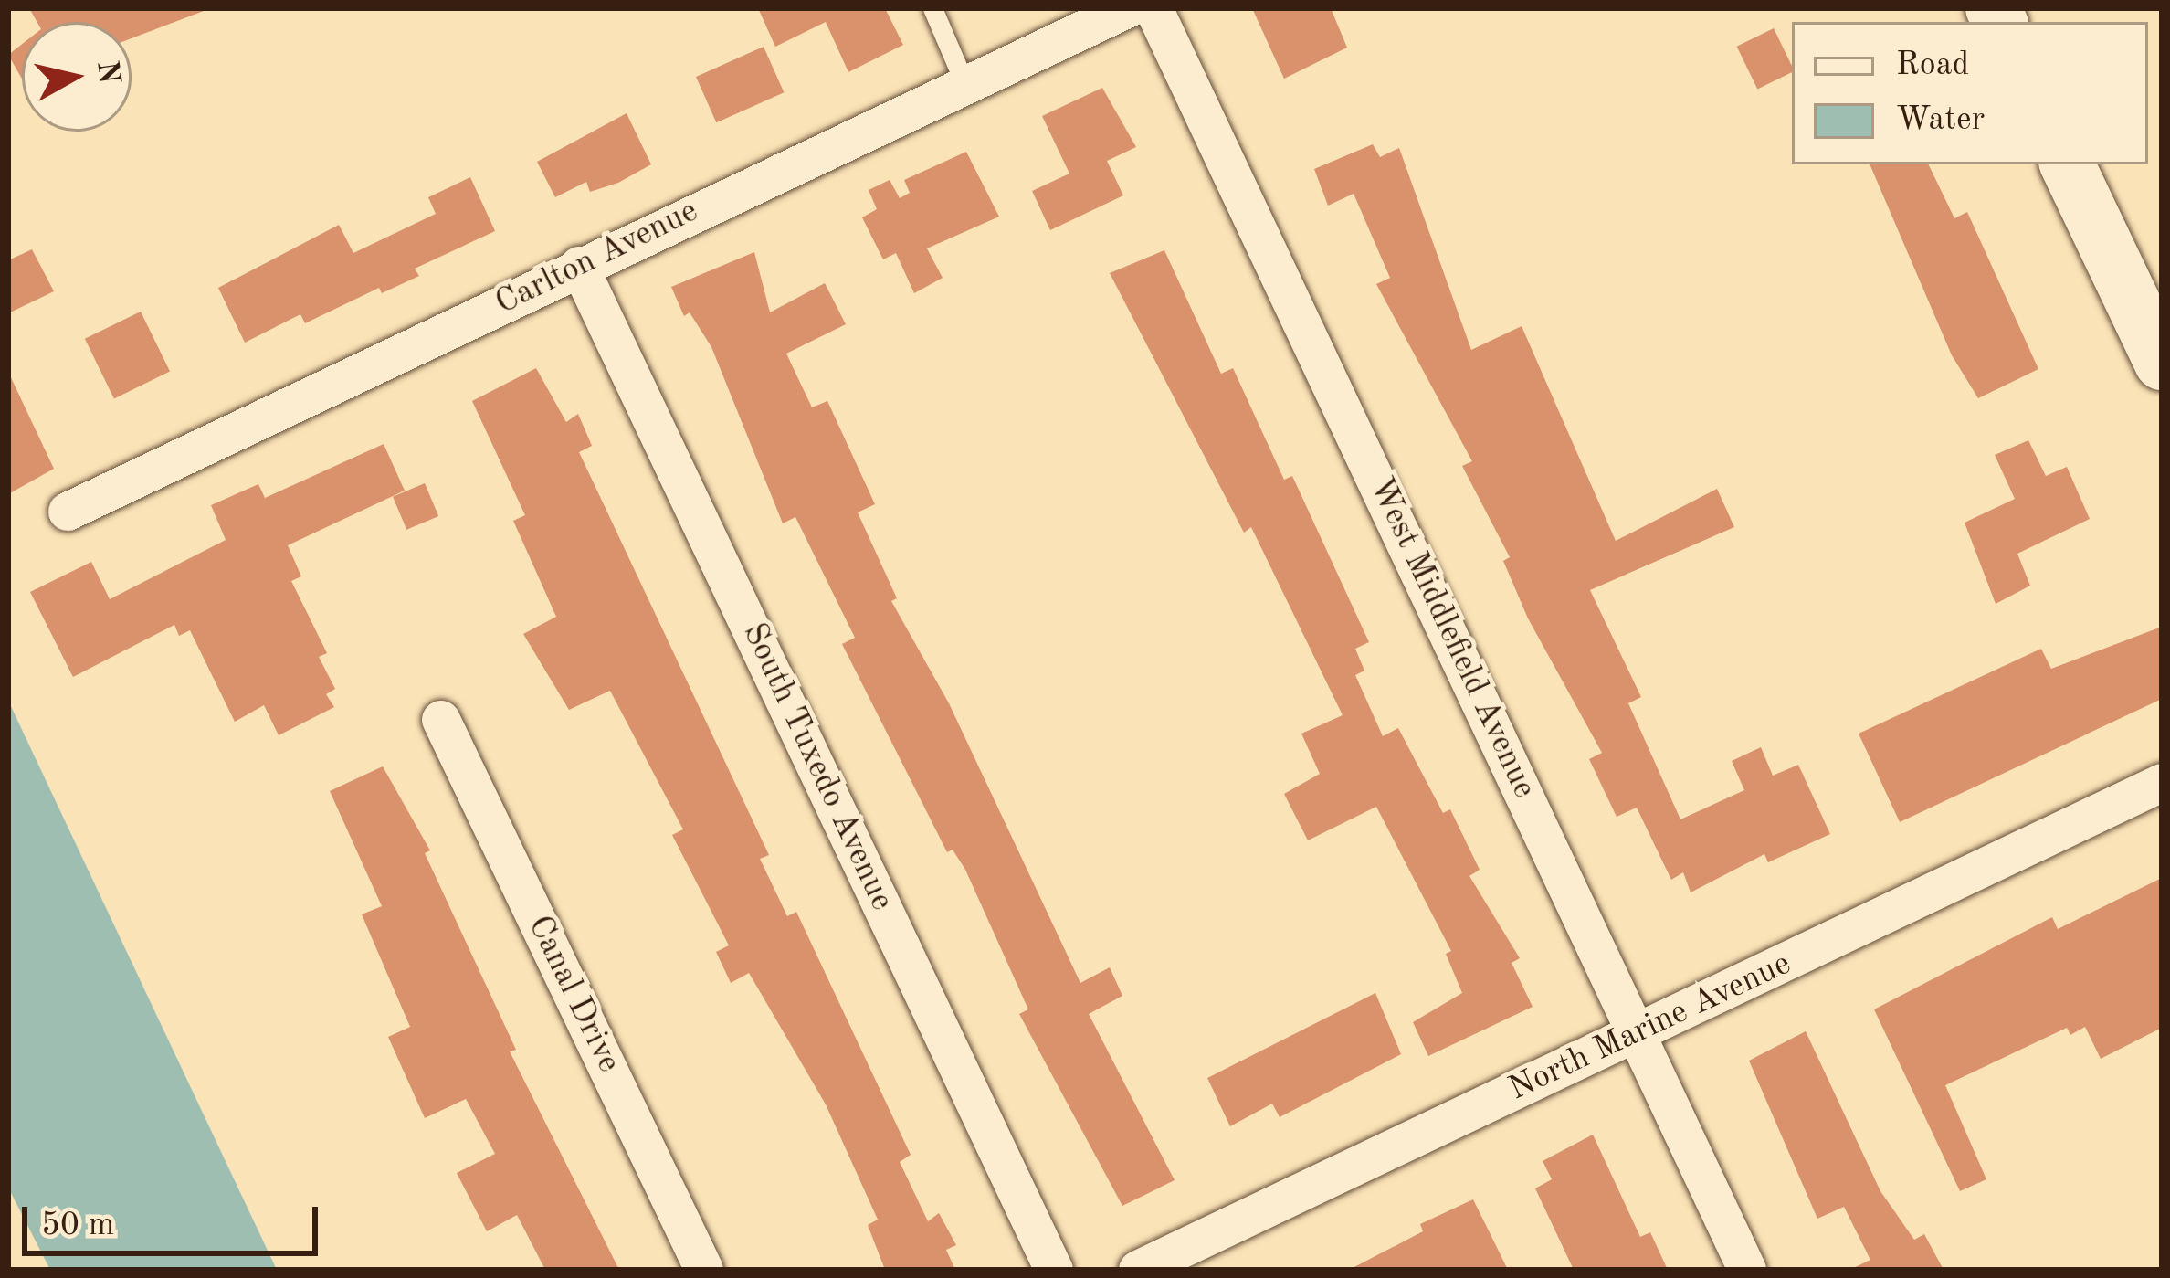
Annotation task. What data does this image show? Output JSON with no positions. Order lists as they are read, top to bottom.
{
  "streets": {
    "street": [
      "Carlton Avenue",
      "West Middlefield Avenue",
      "South Tuxedo Avenue",
      "Canal Drive",
      "North Marine Avenue"
    ]
  },
  "crossings": [
    ["Carlton Avenue", "South Tuxedo Avenue"],
    ["West Middlefield Avenue", "North Marine Avenue"]
  ],
  "legend": ["Road", "Water"],
  "scale_bar": "50 m",
  "north": "right"
}
